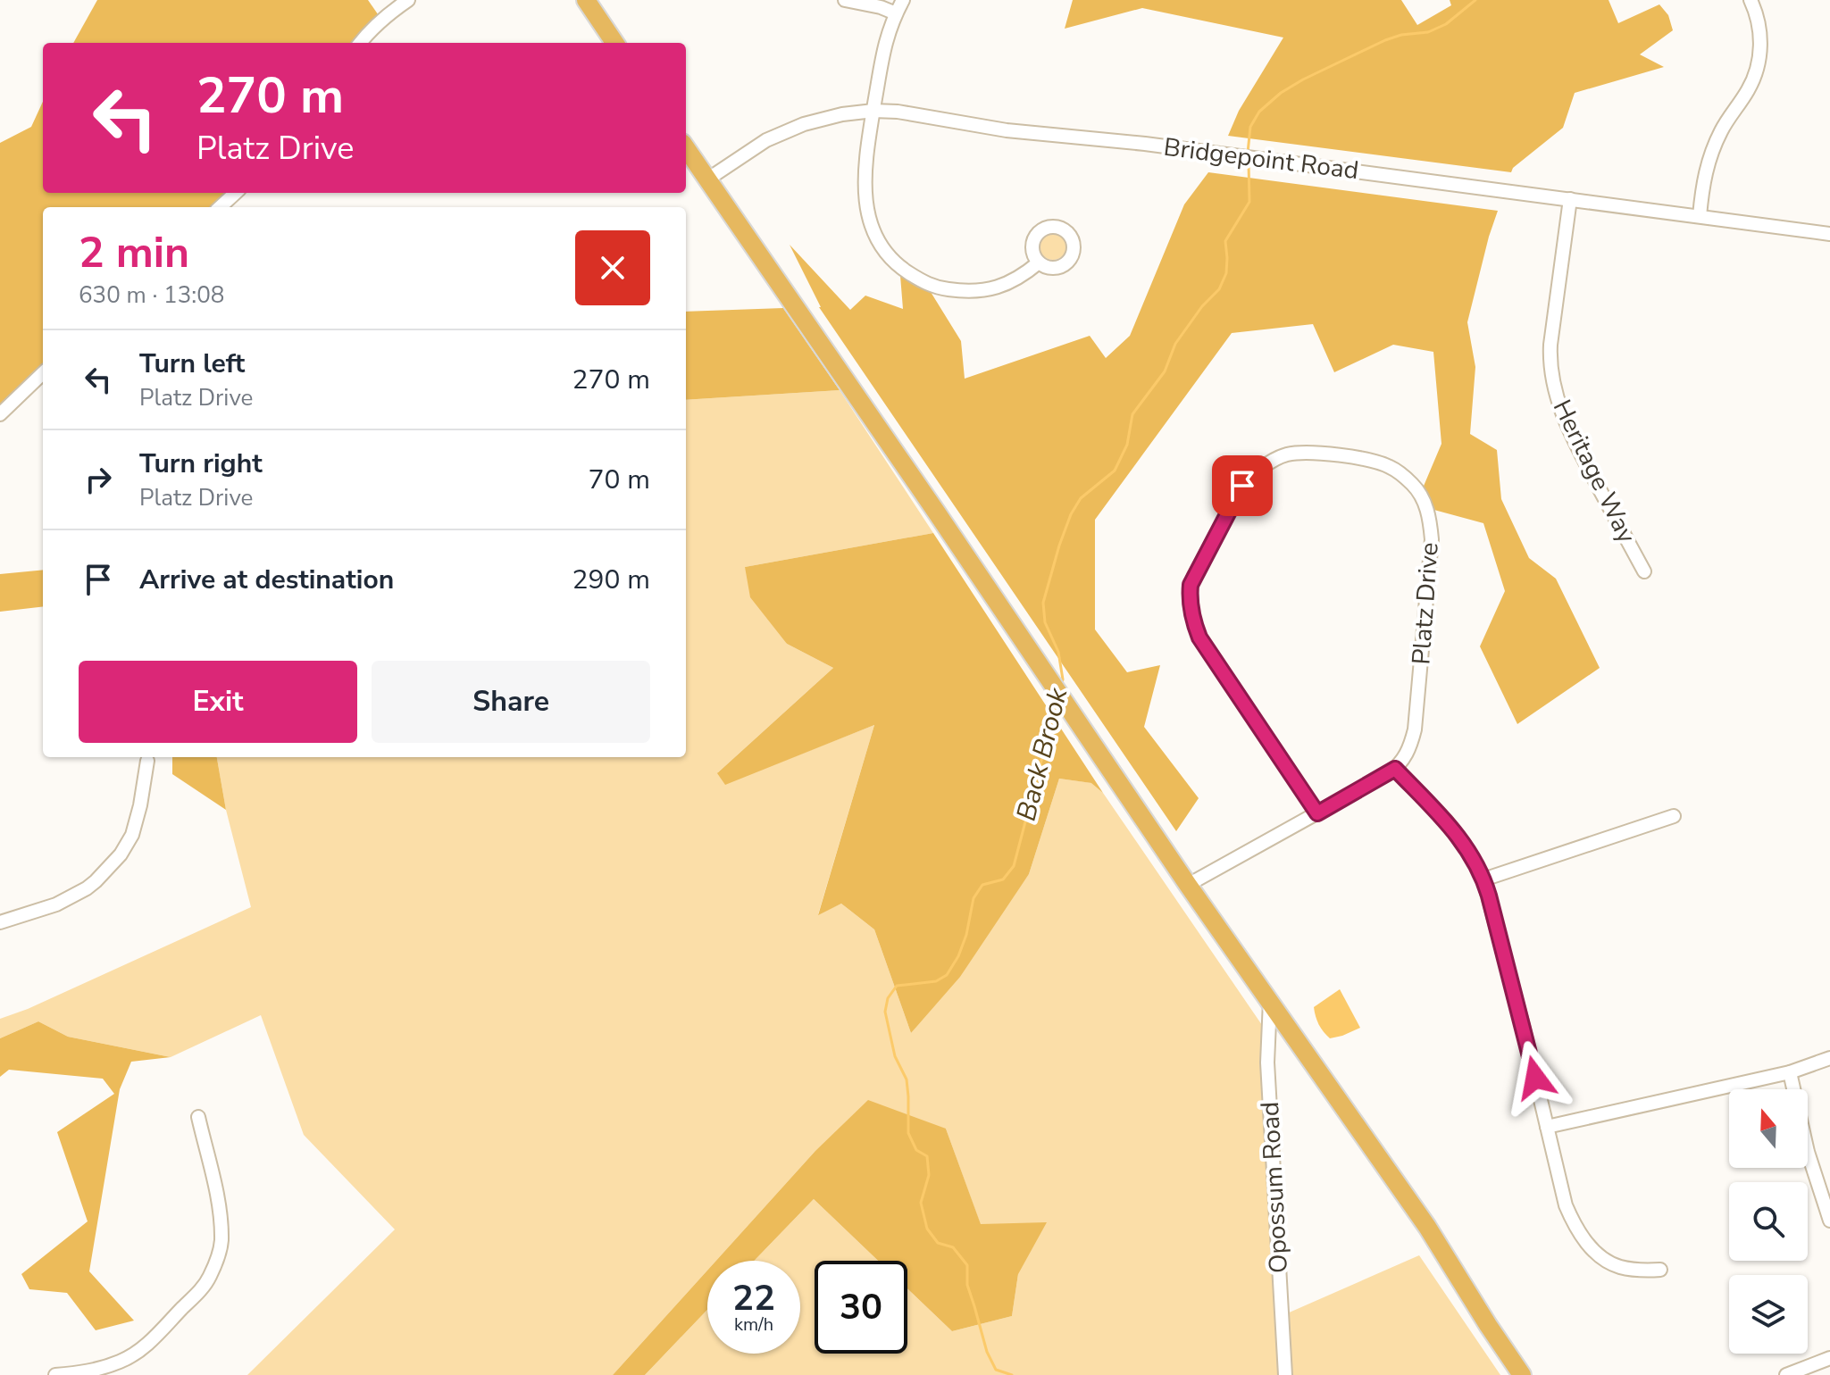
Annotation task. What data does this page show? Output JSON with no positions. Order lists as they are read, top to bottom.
{
  "streets": {
    "street": [
      "Bridgepoint Road",
      "Heritage Way",
      "Platz Drive",
      "Opossum Road"
    ]
  },
  "crossings": [
    ["Bridgepoint Road", "Heritage Way"]
  ],
  "water": ["Back Brook"],
  "north": "top",
  "page": {
    "turn": ["270 m", "Platz Drive"],
    "heading": ["2 min", "630 m · 13:08"],
    "list": [
      {
        "name": "Turn left",
        "note": "Platz Drive",
        "value": "270 m"
      },
      {
        "name": "Turn right",
        "note": "Platz Drive",
        "value": "70 m"
      },
      {
        "name": "Arrive at destination",
        "value": "290 m"
      }
    ],
    "buttons": ["Exit", "Share"],
    "speed": "22 km/h",
    "limit": "30"
  }
}
